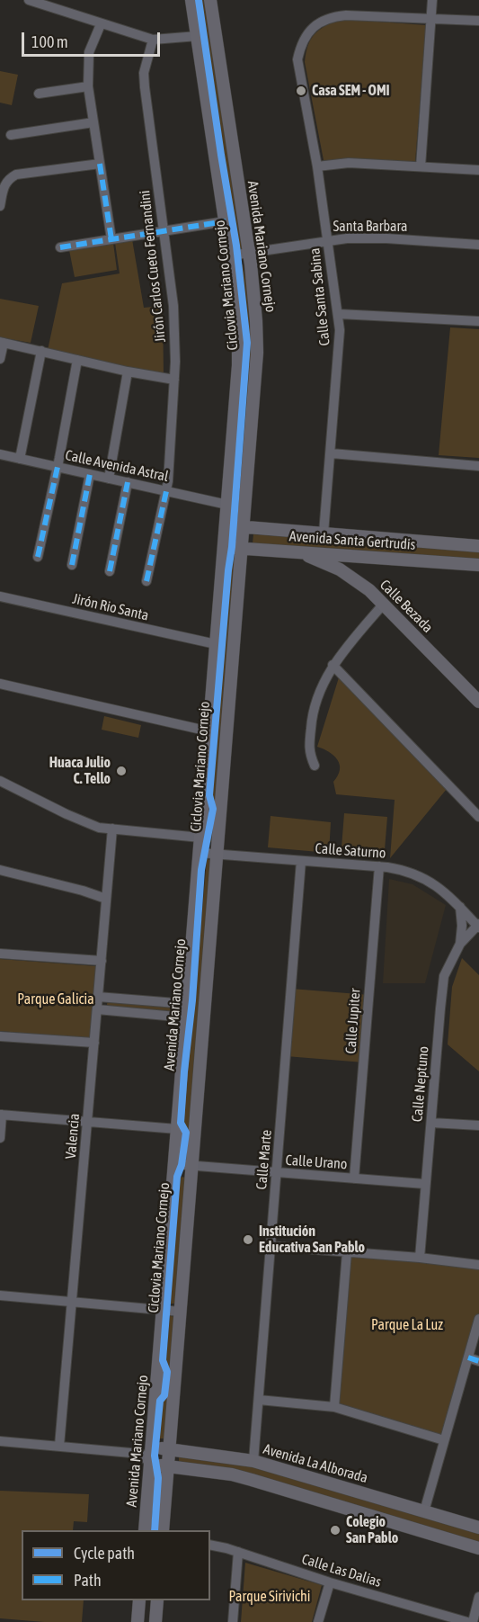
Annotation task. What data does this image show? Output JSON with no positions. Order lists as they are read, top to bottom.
{
  "streets": {
    "main road": [
      "Avenida Mariano Cornejo",
      "Avenida Santa Gertrudis",
      "Calle Bezada",
      "Avenida La Alborada"
    ],
    "street": [
      "Santa Barbara",
      "Jirón Carlos Cueto Fernandini",
      "Calle Santa Sabina",
      "Calle Avenida Astral",
      "Jirón Rio Santa",
      "Calle Saturno",
      "Calle Jupiter",
      "Calle Neptuno",
      "Valencia",
      "Calle Marte",
      "Calle Urano",
      "Calle Las Dalias"
    ],
    "cycle path": ["Ciclovia Mariano Cornejo"]
  },
  "crossings": [
    ["Santa Barbara", "Avenida Mariano Cornejo"],
    ["Santa Barbara", "Calle Santa Sabina"],
    ["Avenida Mariano Cornejo", "Calle Avenida Astral"],
    ["Avenida Mariano Cornejo", "Avenida Santa Gertrudis"],
    ["Avenida Mariano Cornejo", "Jirón Rio Santa"],
    ["Avenida Mariano Cornejo", "Calle Saturno"],
    ["Avenida Mariano Cornejo", "Calle Urano"],
    ["Avenida Mariano Cornejo", "Avenida La Alborada"],
    ["Jirón Carlos Cueto Fernandini", "Calle Avenida Astral"],
    ["Calle Santa Sabina", "Avenida Santa Gertrudis"],
    ["Avenida Santa Gertrudis", "Calle Bezada"],
    ["Calle Saturno", "Calle Jupiter"],
    ["Calle Saturno", "Calle Neptuno"],
    ["Calle Saturno", "Calle Marte"],
    ["Calle Jupiter", "Calle Urano"],
    ["Calle Neptuno", "Calle Urano"],
    ["Calle Marte", "Calle Urano"],
    ["Calle Marte", "Avenida La Alborada"]
  ],
  "parks": ["Parque Galicia", "Parque La Luz", "Parque Sirivichi"],
  "places": [
    "Casa SEM - OMI",
    "Huaca Julio C. Tello",
    "Institución Educativa San Pablo",
    "Colegio San Pablo"
  ],
  "legend": ["Cycle path", "Path"],
  "scale_bar": "100 m"
}
